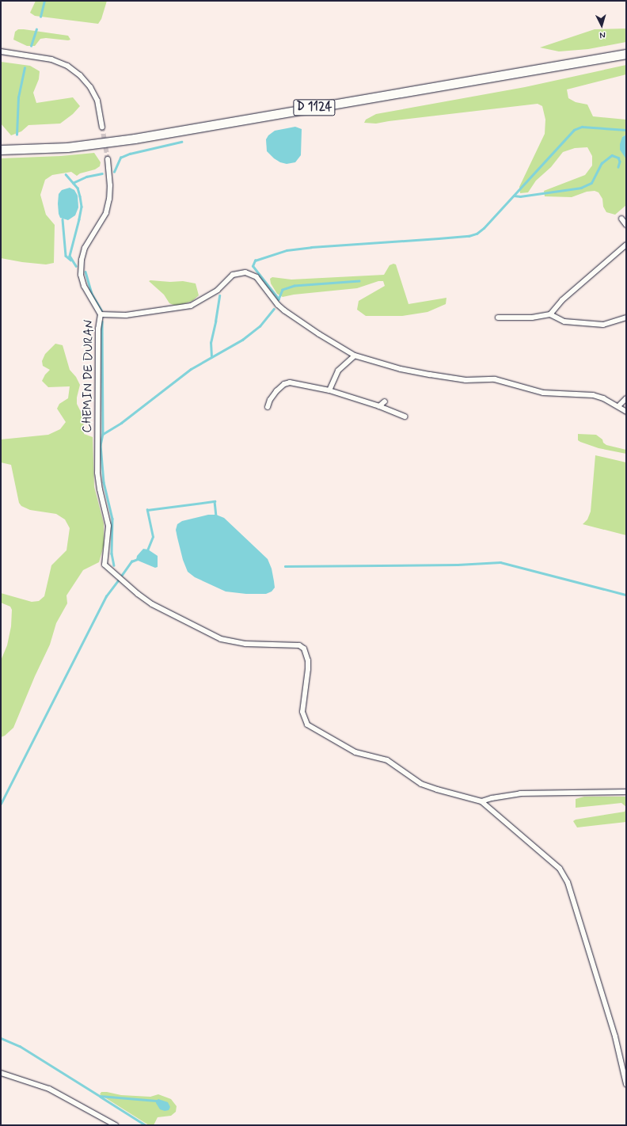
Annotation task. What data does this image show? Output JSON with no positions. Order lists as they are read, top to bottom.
{
  "streets": {
    "highway": ["D 1124"],
    "street": ["CHEMIN DE DURAN"]
  },
  "north": "bottom"
}
